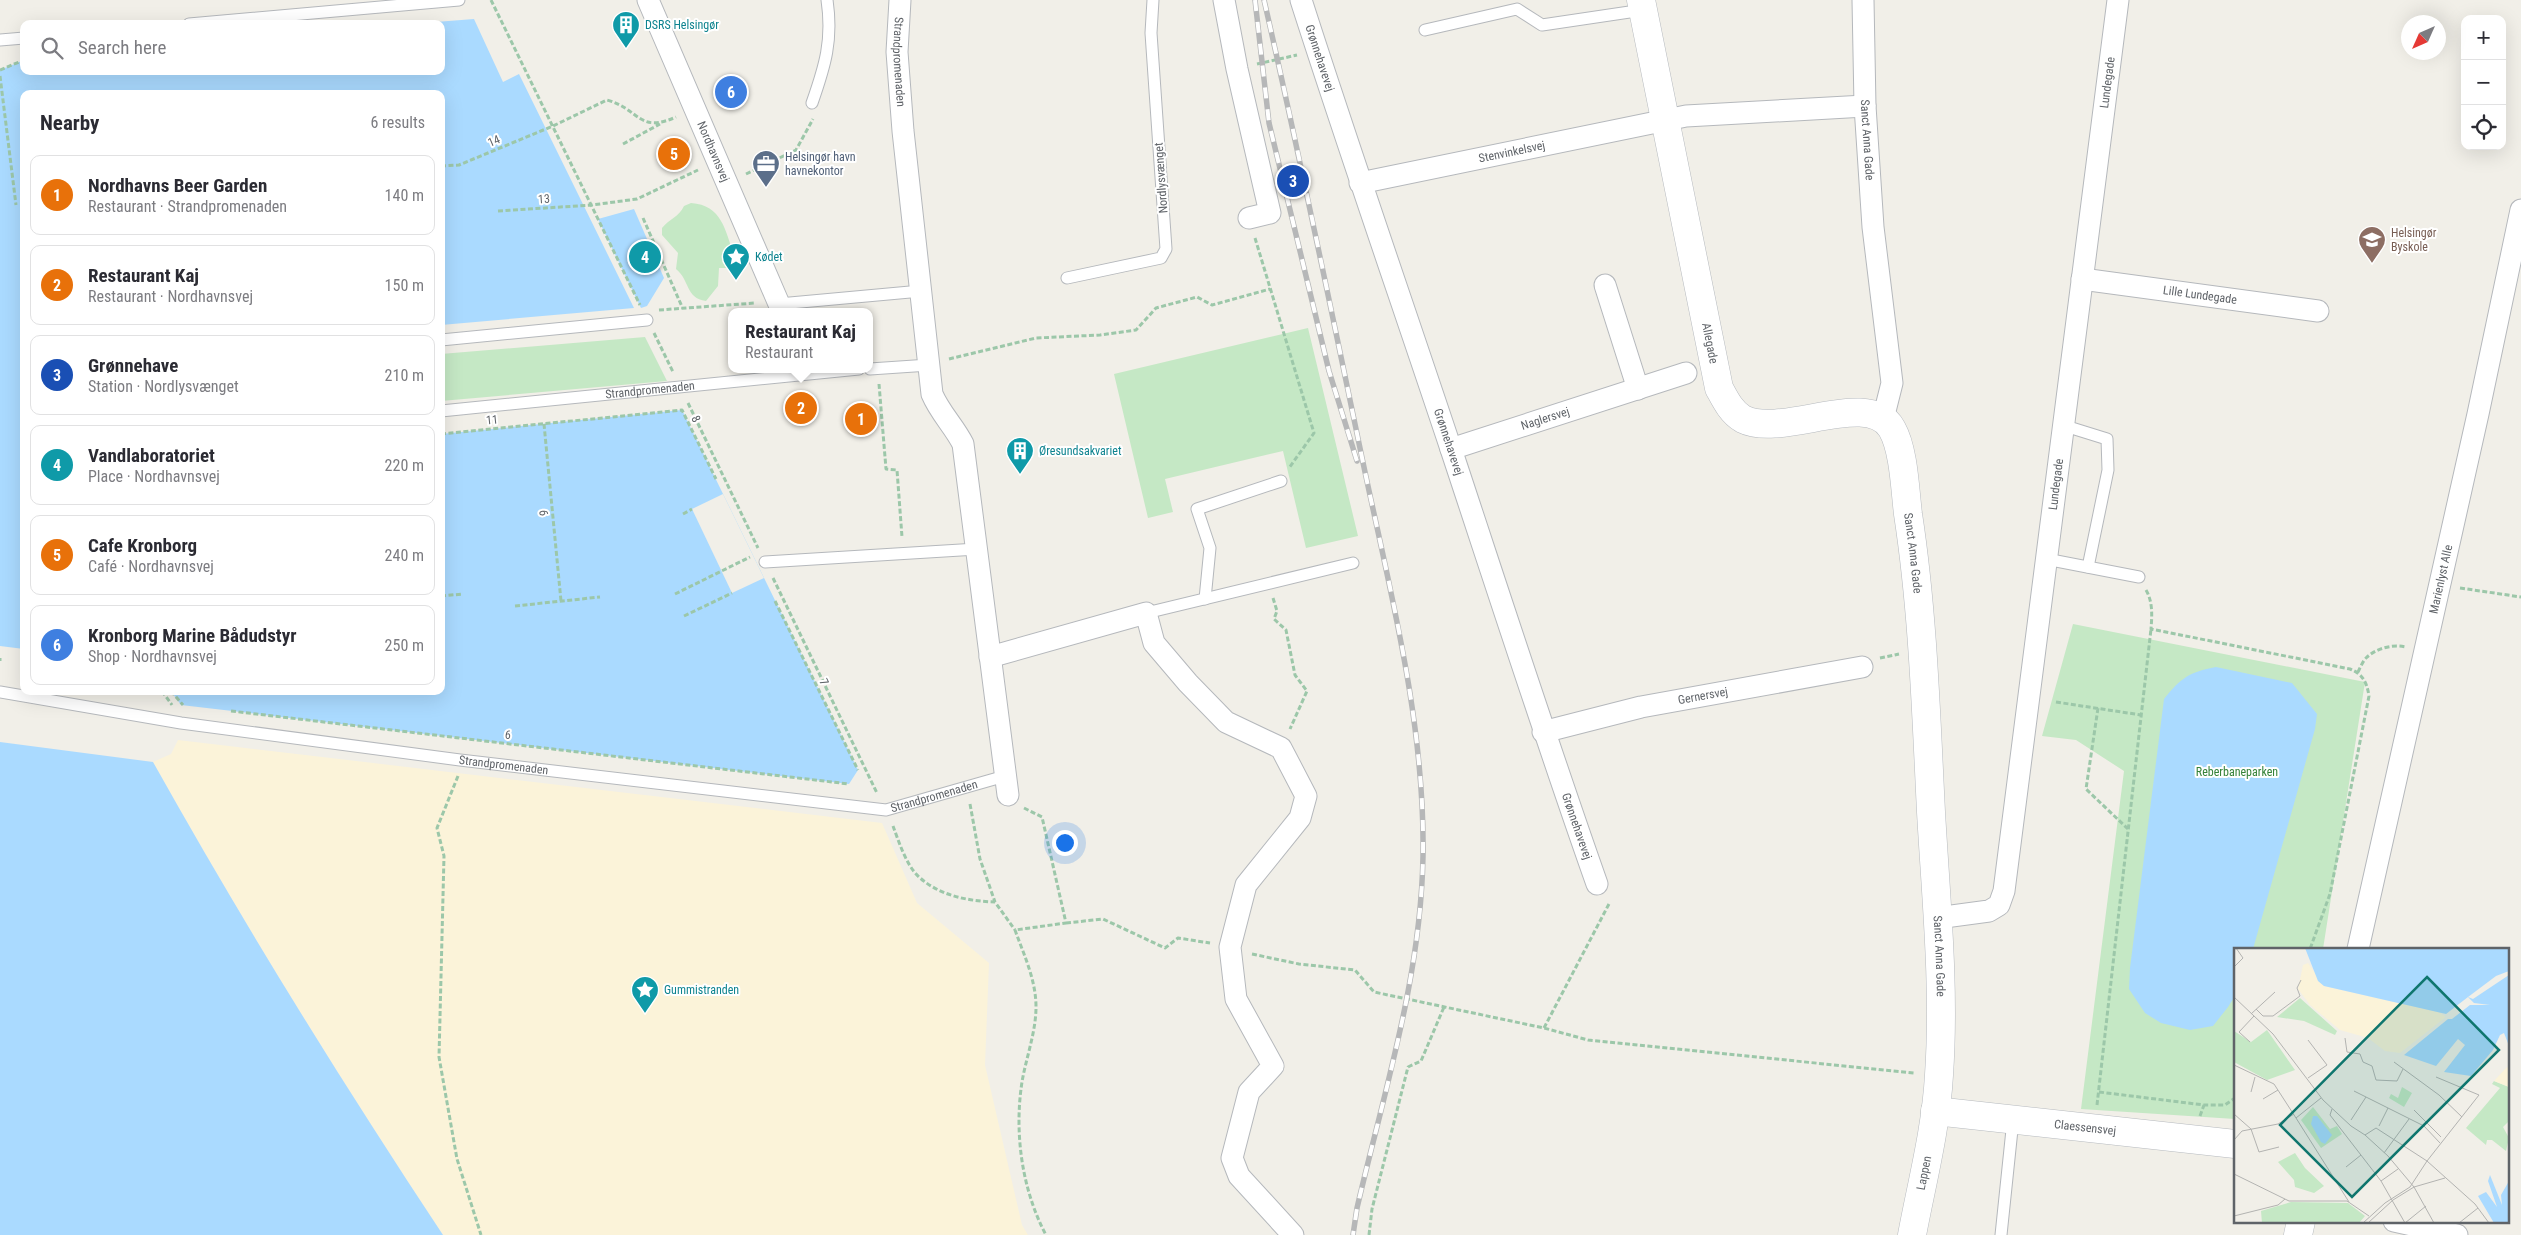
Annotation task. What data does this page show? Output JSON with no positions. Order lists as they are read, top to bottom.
{
  "streets": {
    "main road": [
      "Sanct Anna Gade",
      "Allegade",
      "Claessensvej",
      "Lappen"
    ],
    "street": [
      "Grønnehavevej",
      "Strandpromenaden",
      "Lundegade",
      "Stenvinkelsvej",
      "Nordhavnsvej",
      "Lille Lundegade",
      "Naglersvej",
      "Marienlyst Alle",
      "Gernersvej"
    ],
    "lane": ["Nordlysvænget"],
    "path": [
      "14",
      "13",
      "8",
      "11",
      "9",
      "7",
      "6"
    ]
  },
  "crossings": [
    ["Grønnehavevej", "Stenvinkelsvej"],
    ["Grønnehavevej", "Naglersvej"],
    ["Grønnehavevej", "Gernersvej"],
    ["Lundegade", "Sanct Anna Gade"],
    ["Lundegade", "Lille Lundegade"],
    ["Sanct Anna Gade", "Allegade"],
    ["Sanct Anna Gade", "Claessensvej"],
    ["Sanct Anna Gade", "Lappen"],
    ["Stenvinkelsvej", "Allegade"],
    ["Nordhavnsvej", "13"],
    ["8", "11"],
    ["8", "9"],
    ["11", "9"],
    ["Claessensvej", "Lappen"]
  ],
  "parks": ["Reberbaneparken"],
  "places": {
    "building": ["DSRS Helsingør", "Øresundsakvariet"],
    "office": ["Helsingør havn havnekontor"],
    "school or university": ["Helsingør Byskole"],
    "place": ["Kødet", "Gummistranden"]
  },
  "north": "bottom left",
  "page": {
    "map_buttons": ["+", "−"],
    "search": "Search here",
    "pins": [
      "6",
      "5",
      "3",
      "4",
      "2",
      "1"
    ],
    "heading": ["Nearby", "6 results"],
    "list": [
      {
        "mark": "1",
        "name": "Nordhavns Beer Garden",
        "note": "Restaurant · Strandpromenaden",
        "value": "140 m"
      },
      {
        "mark": "2",
        "name": "Restaurant Kaj",
        "note": "Restaurant · Nordhavnsvej",
        "value": "150 m"
      },
      {
        "mark": "3",
        "name": "Grønnehave",
        "note": "Station · Nordlysvænget",
        "value": "210 m"
      },
      {
        "mark": "4",
        "name": "Vandlaboratoriet",
        "note": "Place · Nordhavnsvej",
        "value": "220 m"
      },
      {
        "mark": "5",
        "name": "Cafe Kronborg",
        "note": "Café · Nordhavnsvej",
        "value": "240 m"
      },
      {
        "mark": "6",
        "name": "Kronborg Marine Bådudstyr",
        "note": "Shop · Nordhavnsvej",
        "value": "250 m"
      }
    ],
    "popup": ["Restaurant Kaj", "Restaurant"]
  }
}
